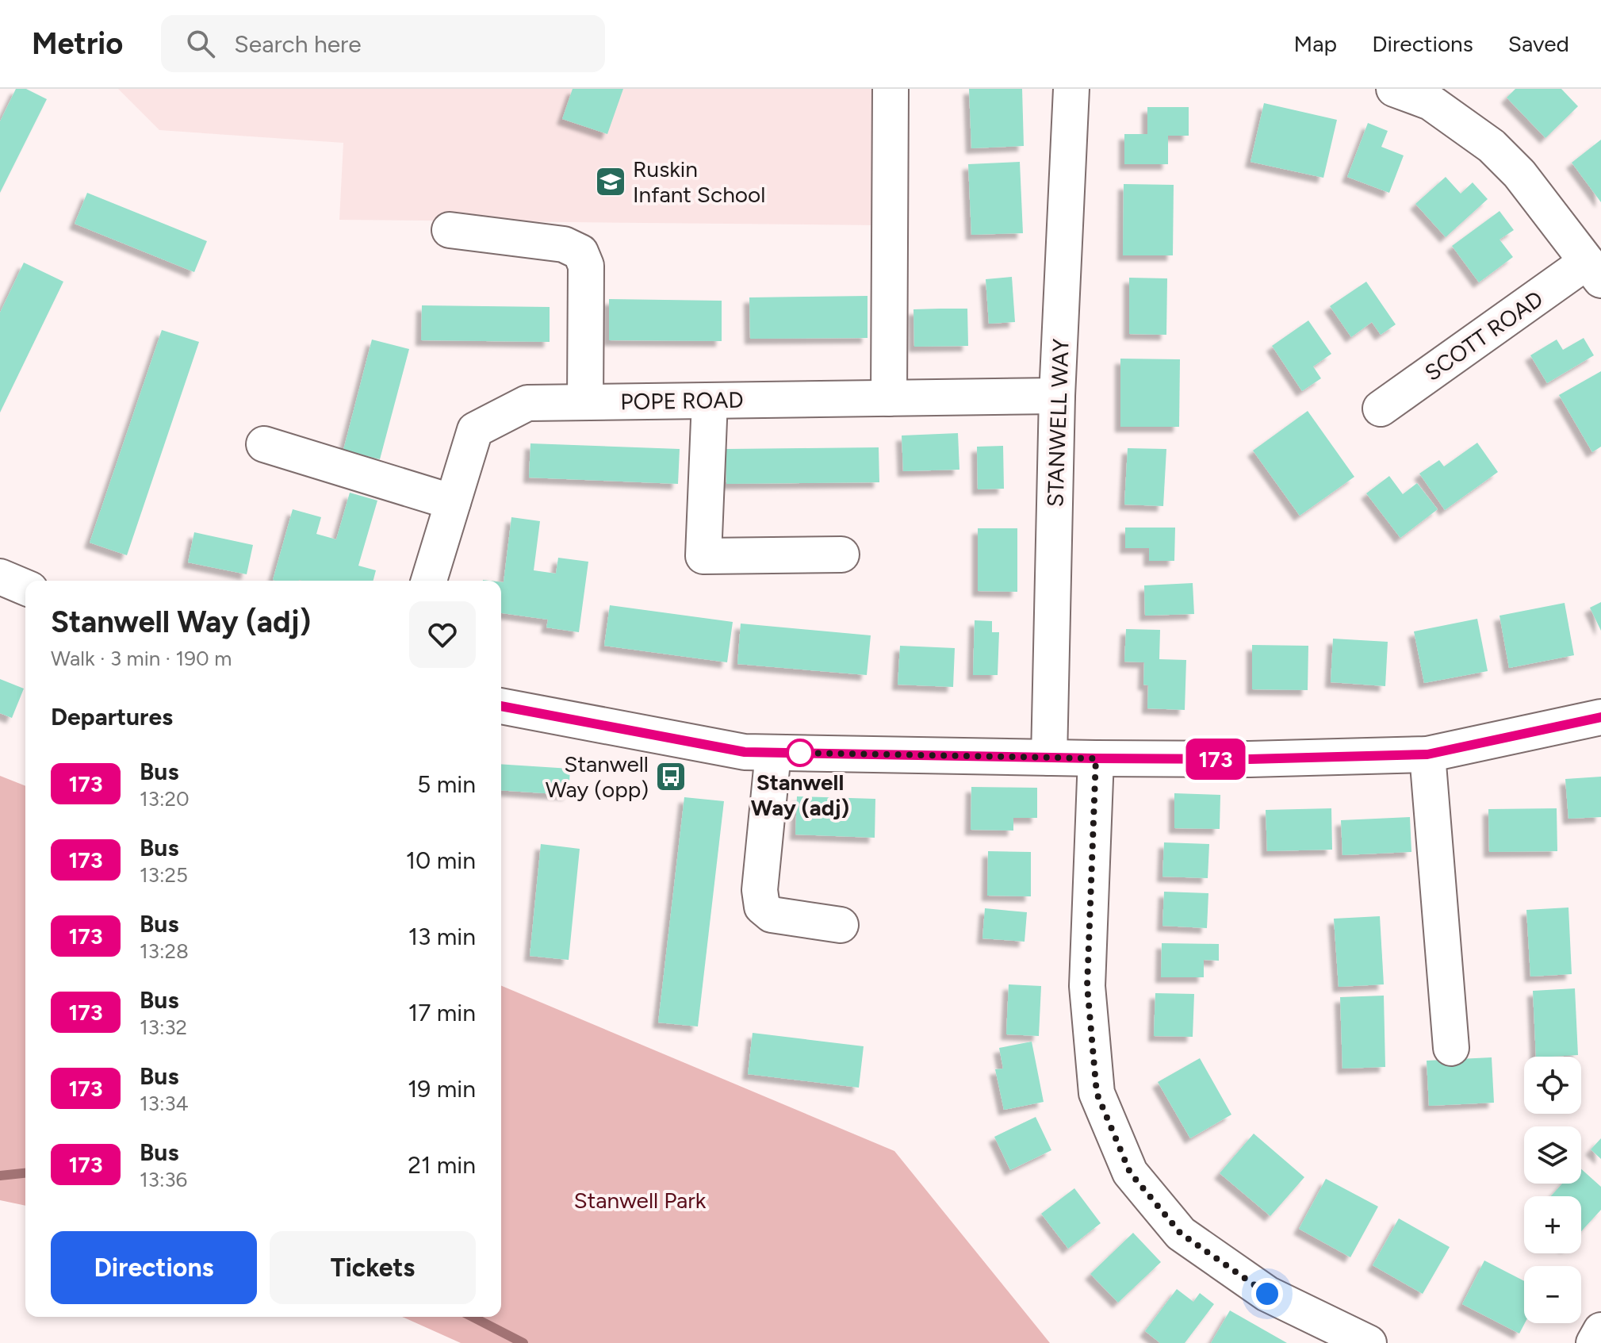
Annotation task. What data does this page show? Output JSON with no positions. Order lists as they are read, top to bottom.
{
  "streets": {
    "street": ["SCOTT ROAD", "POPE ROAD", "STANWELL WAY"]
  },
  "crossings": [
    ["POPE ROAD", "STANWELL WAY"]
  ],
  "parks": ["Stanwell Park"],
  "places": {
    "school or university": ["Ruskin Infant School"],
    "other": ["Stanwell Way (adj)"],
    "bus stop": ["Stanwell Way (opp)"]
  },
  "lines": ["bus line 173"],
  "page": {
    "header": "Metrio",
    "search": "Search here",
    "nav": ["Map", "Directions", "Saved"],
    "on_map": "173",
    "heading": [
      ["Stanwell Way (adj)", "Walk · 3 min · 190 m"],
      "Departures"
    ],
    "list": [
      {
        "mark": "173",
        "name": "Bus",
        "note": "13:20",
        "value": "5 min"
      },
      {
        "mark": "173",
        "name": "Bus",
        "note": "13:25",
        "value": "10 min"
      },
      {
        "mark": "173",
        "name": "Bus",
        "note": "13:28",
        "value": "13 min"
      },
      {
        "mark": "173",
        "name": "Bus",
        "note": "13:32",
        "value": "17 min"
      },
      {
        "mark": "173",
        "name": "Bus",
        "note": "13:34",
        "value": "19 min"
      },
      {
        "mark": "173",
        "name": "Bus",
        "note": "13:36",
        "value": "21 min"
      }
    ],
    "map_buttons": ["+", "−"],
    "buttons": ["Directions", "Tickets"]
  }
}
